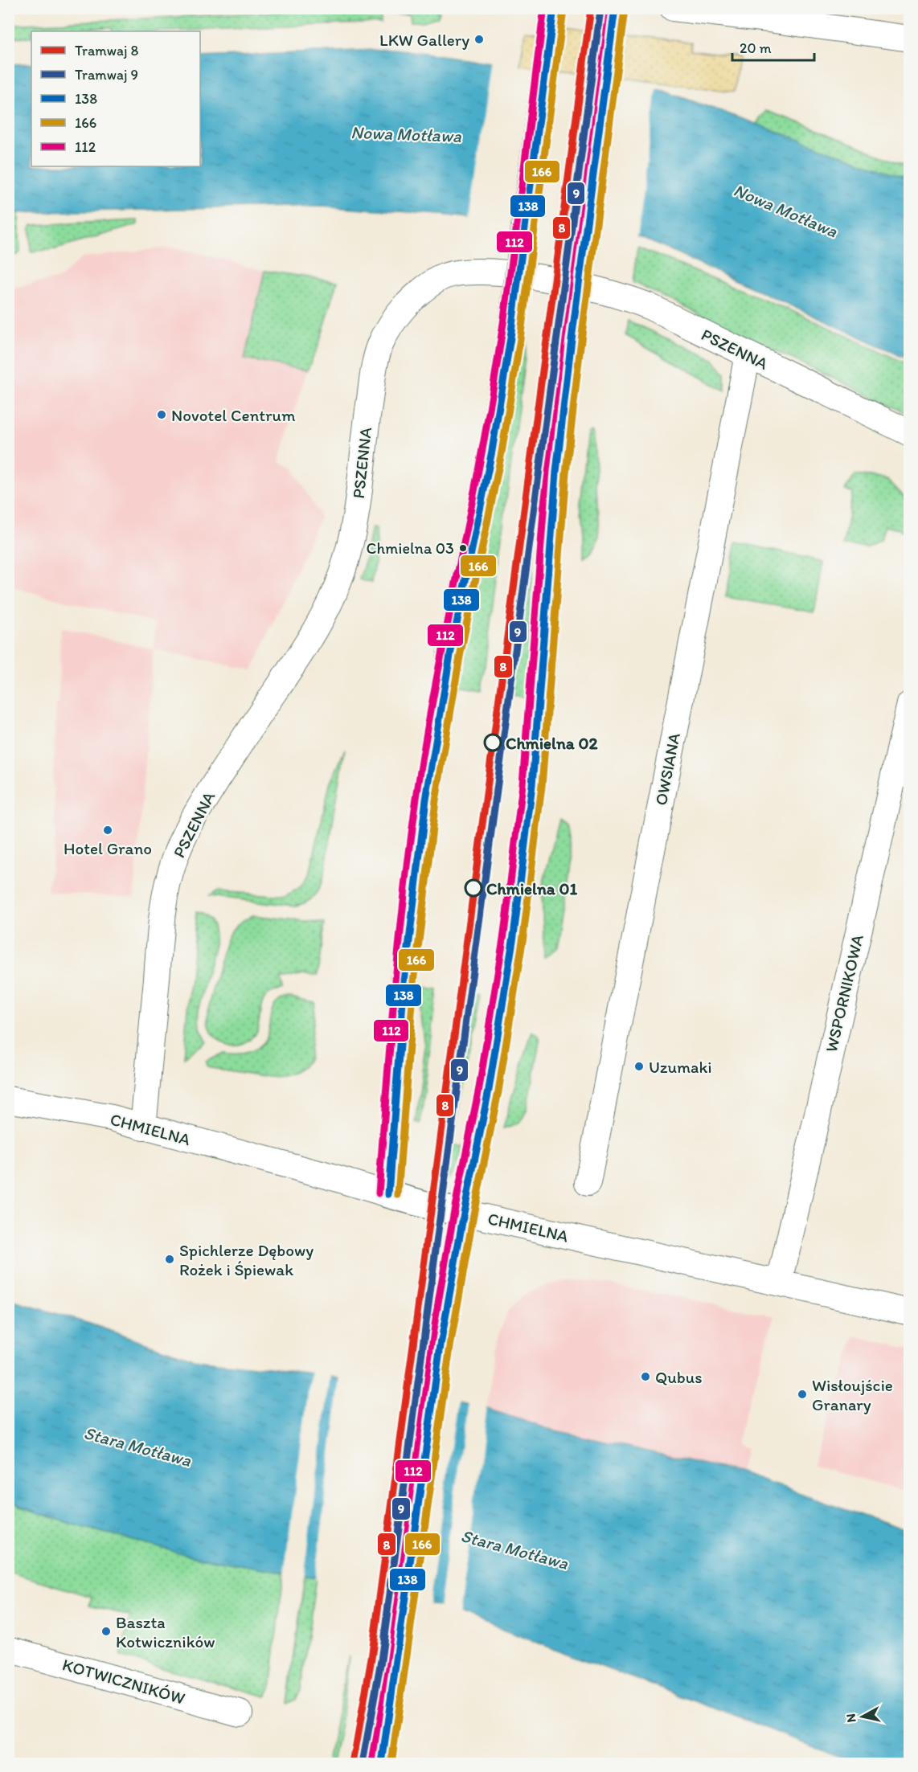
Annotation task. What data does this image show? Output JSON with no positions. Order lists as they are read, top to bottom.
{
  "streets": {
    "main road": ["CHMIELNA"],
    "street": [
      "PSZENNA",
      "OWSIANA",
      "WSPORNIKOWA",
      "KOTWICZNIKÓW"
    ]
  },
  "crossings": [
    ["PSZENNA", "OWSIANA"],
    ["PSZENNA", "CHMIELNA"],
    ["WSPORNIKOWA", "CHMIELNA"]
  ],
  "water": ["Nowa Motława", "Stara Motława"],
  "places": [
    "LKW Gallery",
    "Novotel Centrum",
    "Chmielna 03",
    "Chmielna 02",
    "Hotel Grano",
    "Chmielna 01",
    "Uzumaki",
    "Spichlerze Dębowy Rożek i Śpiewak",
    "Qubus",
    "Wisłoujście Granary",
    "Baszta Kotwiczników"
  ],
  "lines": [
    "tram line 8",
    "transit line 138",
    "transit line 112",
    "tram line 9",
    "transit line 166"
  ],
  "legend": [
    "Tramwaj 8",
    "Tramwaj 9",
    "138",
    "166",
    "112"
  ],
  "scale_bar": "20 m",
  "north": "left"
}
